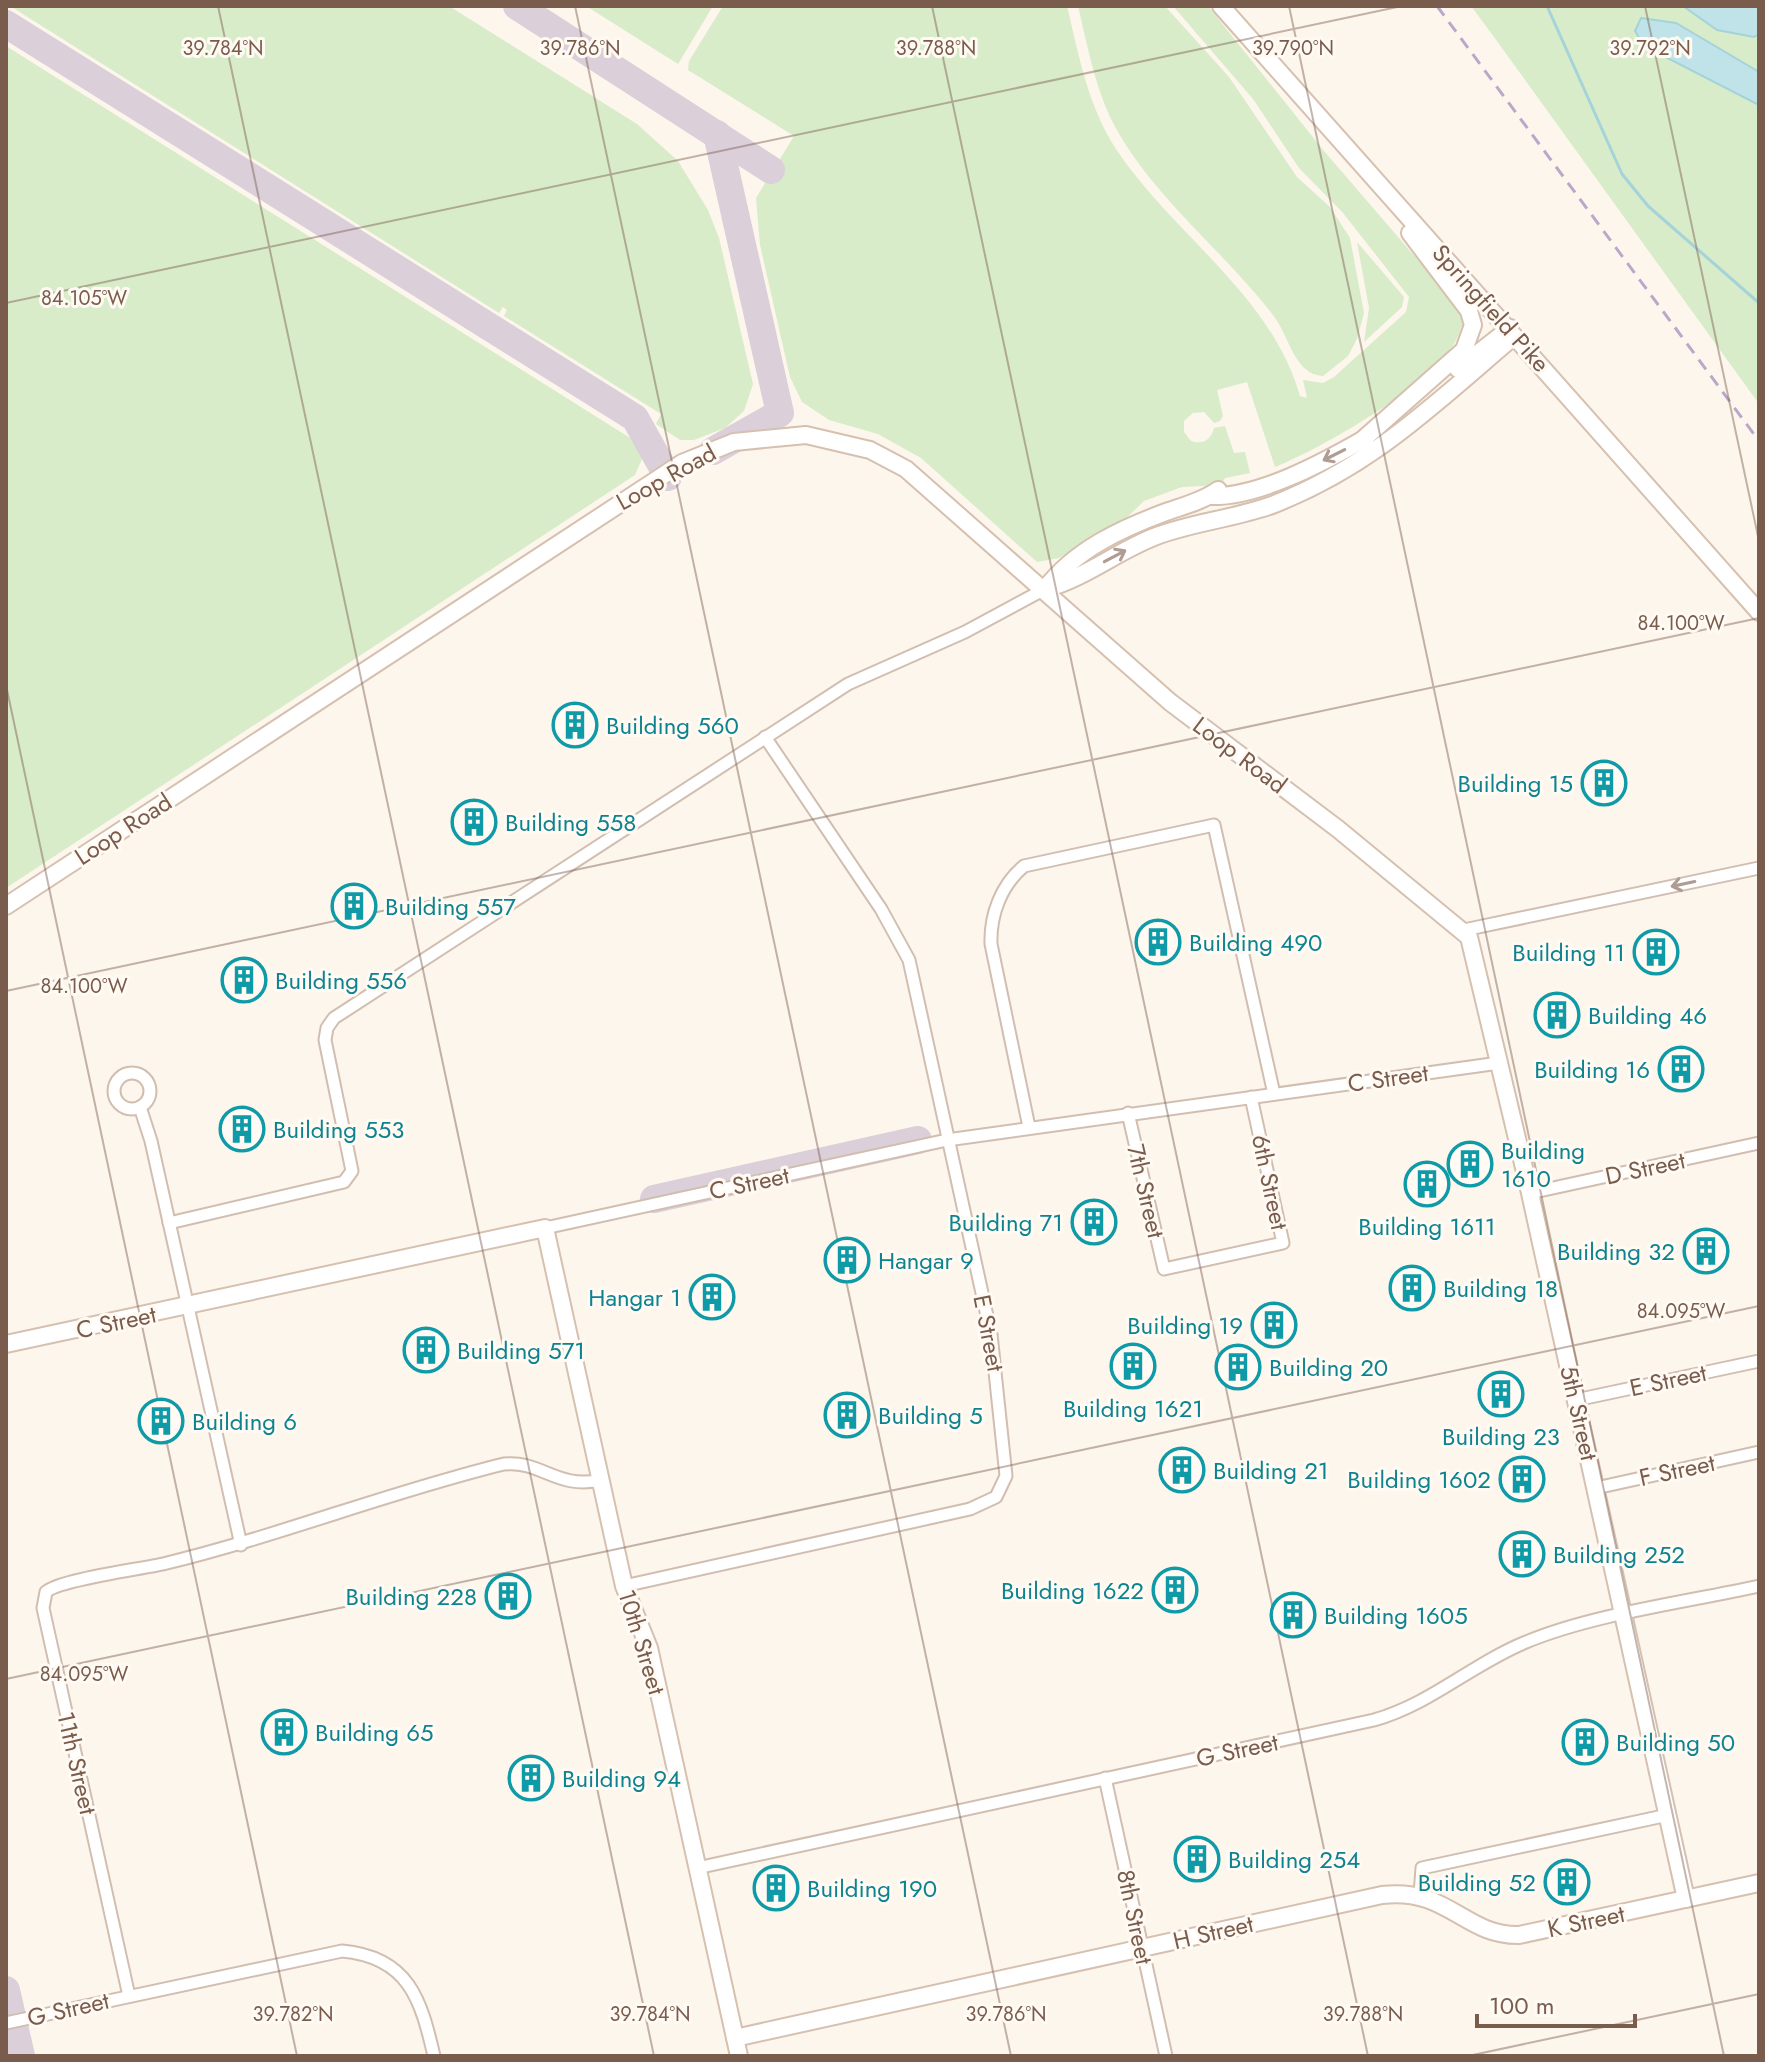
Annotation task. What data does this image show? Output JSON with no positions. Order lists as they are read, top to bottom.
{
  "streets": {
    "street": [
      "Springfield Pike",
      "Loop Road",
      "C Street",
      "D Street",
      "6th Street",
      "7th Street",
      "E Street",
      "5th Street",
      "F Street",
      "10th Street",
      "G Street",
      "11th Street",
      "8th Street",
      "K Street",
      "H Street"
    ]
  },
  "crossings": [
    ["Loop Road", "5th Street"],
    ["C Street", "6th Street"],
    ["C Street", "7th Street"],
    ["C Street", "E Street"],
    ["C Street", "5th Street"],
    ["C Street", "10th Street"],
    ["D Street", "5th Street"],
    ["6th Street", "7th Street"],
    ["E Street", "5th Street"],
    ["E Street", "10th Street"],
    ["5th Street", "F Street"],
    ["5th Street", "G Street"],
    ["5th Street", "K Street"],
    ["10th Street", "G Street"],
    ["10th Street", "11th Street"],
    ["10th Street", "H Street"],
    ["G Street", "11th Street"],
    ["G Street", "8th Street"],
    ["8th Street", "H Street"],
    ["K Street", "H Street"]
  ],
  "places": {
    "building": [
      "Building 560",
      "Building 15",
      "Building 558",
      "Building 557",
      "Building 490",
      "Building 11",
      "Building 556",
      "Building 46",
      "Building 16",
      "Building 553",
      "Building 1610",
      "Building 1611",
      "Building 71",
      "Building 32",
      "Hangar 9",
      "Building 18",
      "Hangar 1",
      "Building 19",
      "Building 571",
      "Building 1621",
      "Building 20",
      "Building 23",
      "Building 5",
      "Building 6",
      "Building 21",
      "Building 1602",
      "Building 252",
      "Building 1622",
      "Building 228",
      "Building 1605",
      "Building 65",
      "Building 50",
      "Building 94",
      "Building 254",
      "Building 52",
      "Building 190"
    ]
  },
  "scale_bar": "100 m",
  "coordinates": [
    "39.784°N",
    "39.786°N",
    "39.788°N",
    "39.790°N",
    "39.792°N",
    "84.105°W",
    "84.100°W",
    "84.095°W",
    "39.782°N"
  ]
}
